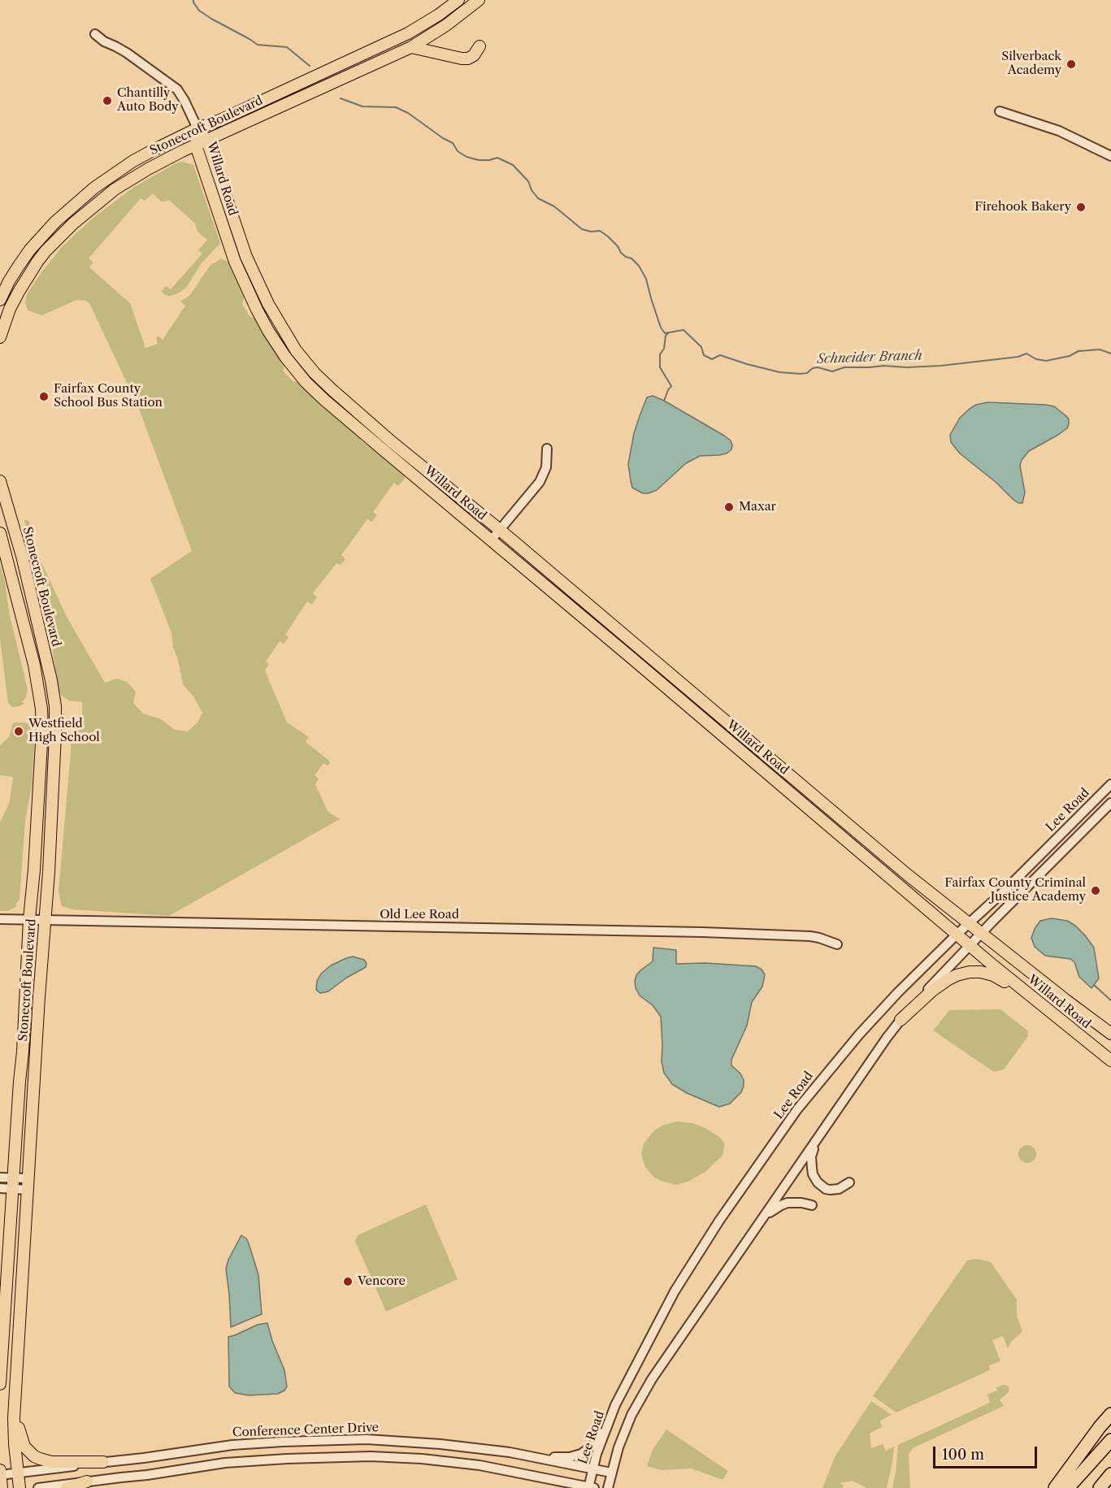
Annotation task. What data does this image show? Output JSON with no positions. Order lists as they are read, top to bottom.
{
  "streets": {
    "main road": ["Stonecroft Boulevard", "Willard Road"],
    "street": ["Lee Road", "Old Lee Road", "Conference Center Drive"]
  },
  "crossings": [
    ["Stonecroft Boulevard", "Willard Road"],
    ["Stonecroft Boulevard", "Old Lee Road"],
    ["Stonecroft Boulevard", "Conference Center Drive"],
    ["Willard Road", "Lee Road"],
    ["Lee Road", "Conference Center Drive"]
  ],
  "water": ["Schneider Branch"],
  "places": [
    "Silverback Academy",
    "Chantilly Auto Body",
    "Firehook Bakery",
    "Fairfax County School Bus Station",
    "Maxar",
    "Westfield High School",
    "Fairfax County Criminal Justice Academy",
    "Vencore"
  ],
  "scale_bar": "100 m"
}
